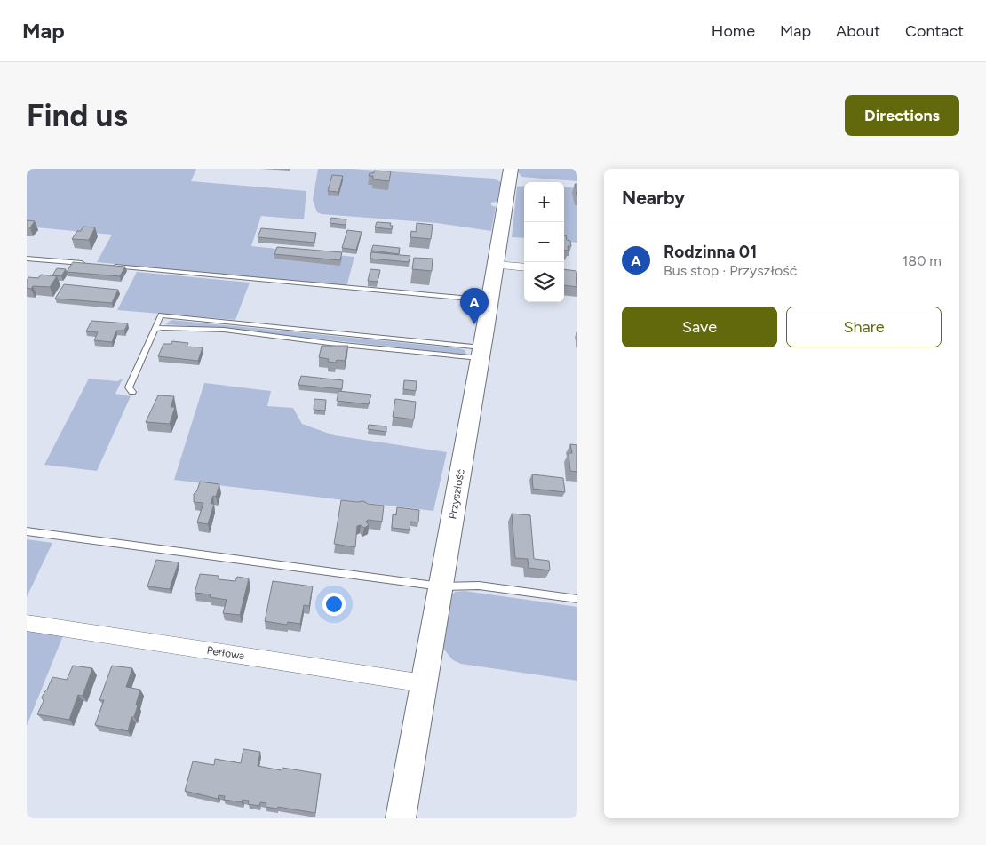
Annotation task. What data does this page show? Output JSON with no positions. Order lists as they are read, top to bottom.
{
  "streets": {
    "street": ["Przyszłość", "Perłowa"]
  },
  "crossings": [
    ["Przyszłość", "Perłowa"]
  ],
  "page": {
    "header": "Map",
    "nav": [
      "Home",
      "Map",
      "About",
      "Contact"
    ],
    "buttons": [
      "Directions",
      ["Save", "Share"]
    ],
    "title": "Find us",
    "heading": "Nearby",
    "map_buttons": ["+", "−"],
    "list": [
      {
        "mark": "A",
        "name": "Rodzinna 01",
        "note": "Bus stop · Przyszłość",
        "value": "180 m"
      }
    ],
    "pins": "A"
  }
}
